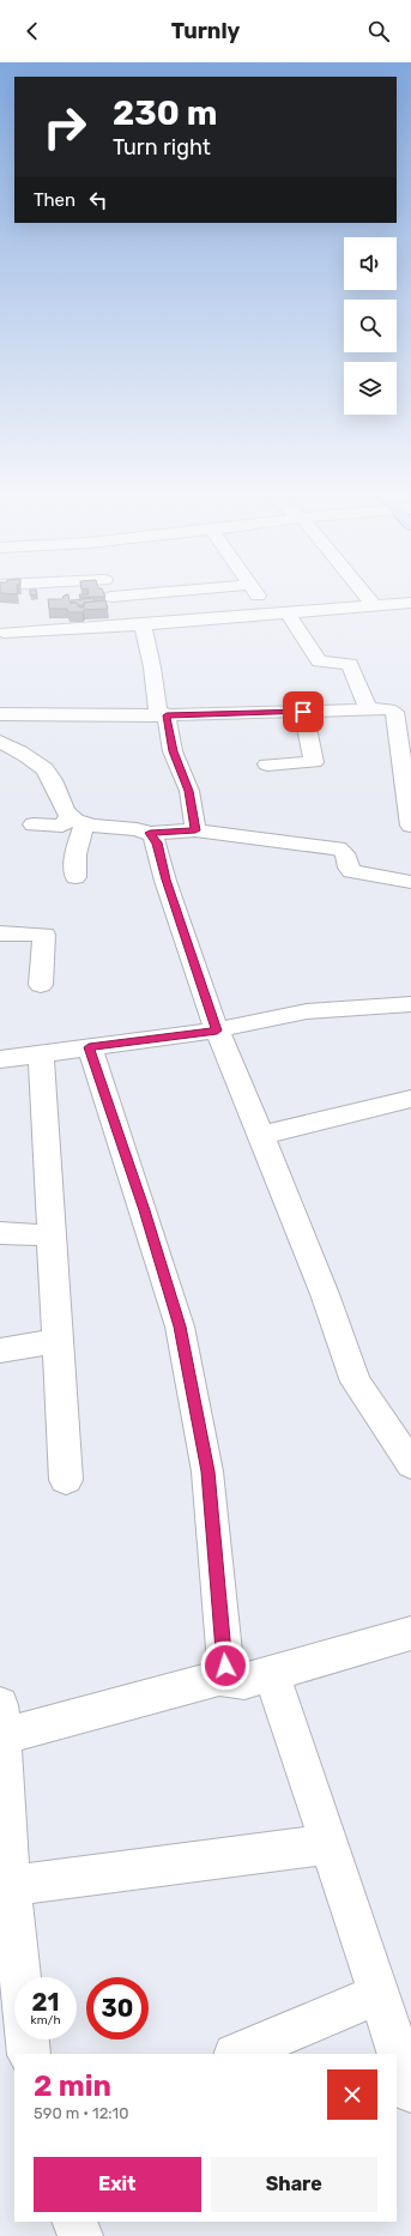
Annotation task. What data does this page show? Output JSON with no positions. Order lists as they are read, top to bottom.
{
  "page": {
    "header": "Turnly",
    "turn": ["230 m", "Turn right"],
    "then": "Then",
    "speed": "21 km/h",
    "limit": "30",
    "heading": ["2 min", "590 m · 12:10"],
    "buttons": ["Exit", "Share"]
  }
}
